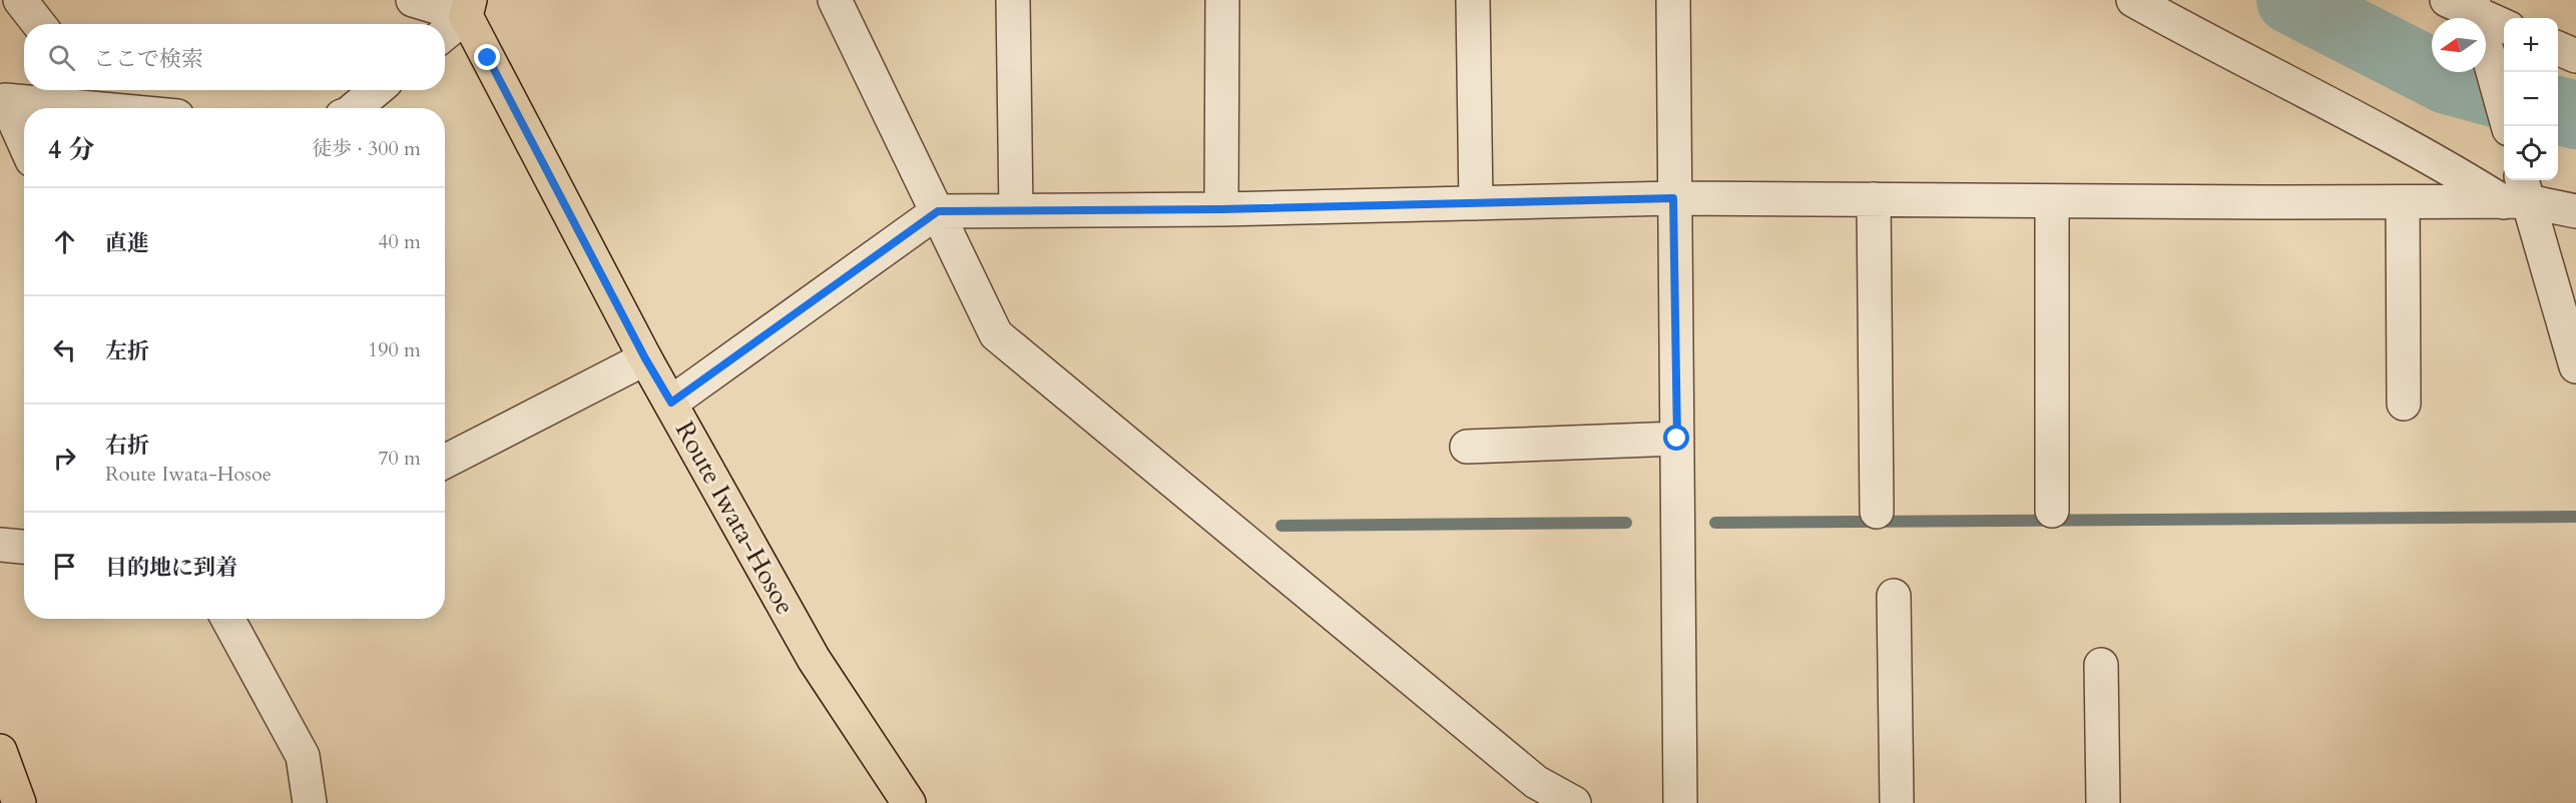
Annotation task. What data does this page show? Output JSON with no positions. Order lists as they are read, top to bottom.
{
  "streets": {
    "main road": ["Route Iwata-Hosoe"]
  },
  "north": "left",
  "page": {
    "map_buttons": ["+", "−"],
    "search": "ここで検索",
    "heading": ["4 分", "徒歩 · 300 m"],
    "list": [
      ["直進", "40 m"],
      ["左折", "190 m"],
      ["右折", "Route Iwata-Hosoe", "70 m"],
      "目的地に到着"
    ]
  }
}
